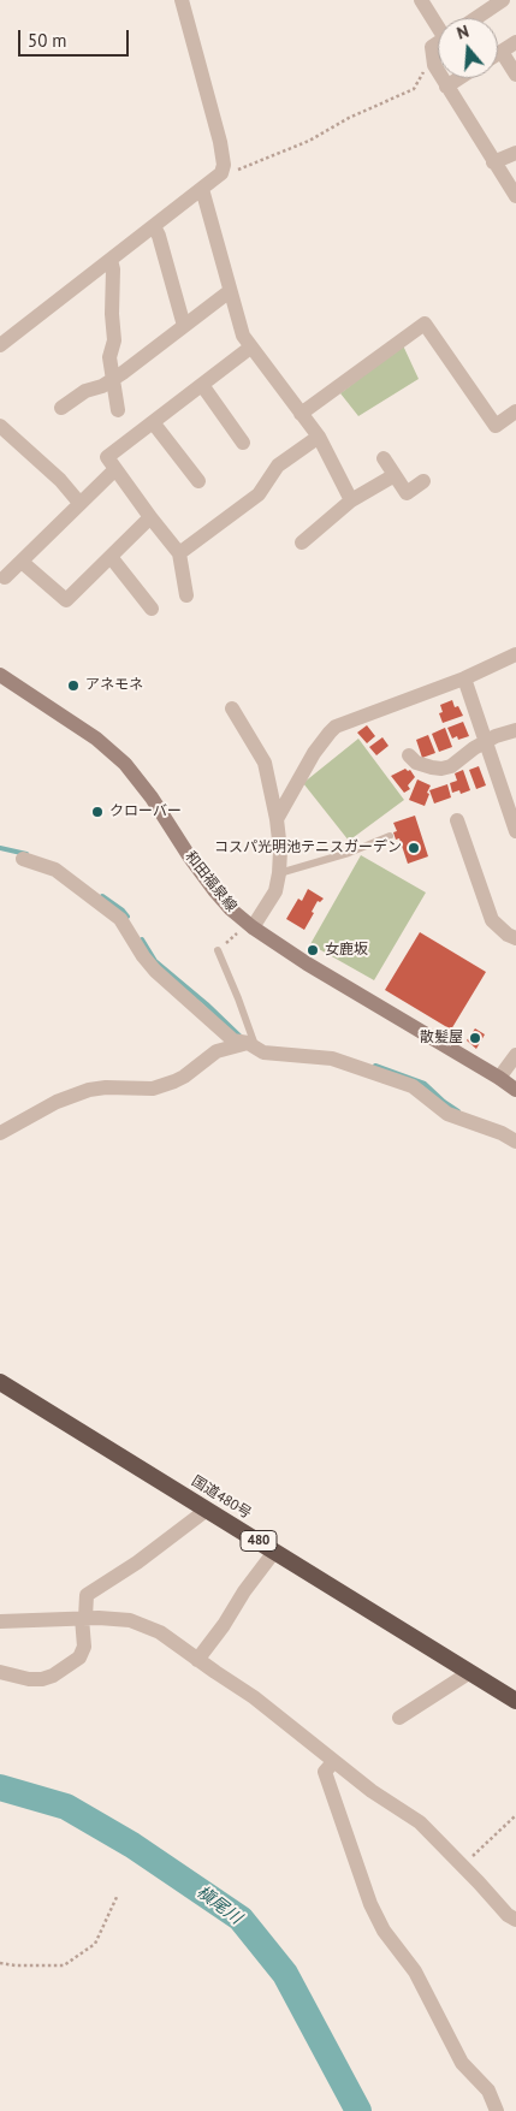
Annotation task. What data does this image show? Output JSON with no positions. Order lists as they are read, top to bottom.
{
  "streets": {
    "highway": ["国道480号", "480"],
    "main road": ["和田福泉線"]
  },
  "water": ["槇尾川"],
  "places": [
    "アネモネ",
    "クローバー",
    "コスパ光明池テニスガーデン",
    "女鹿坂",
    "散髪屋"
  ],
  "scale_bar": "50 m",
  "north": "top"
}
